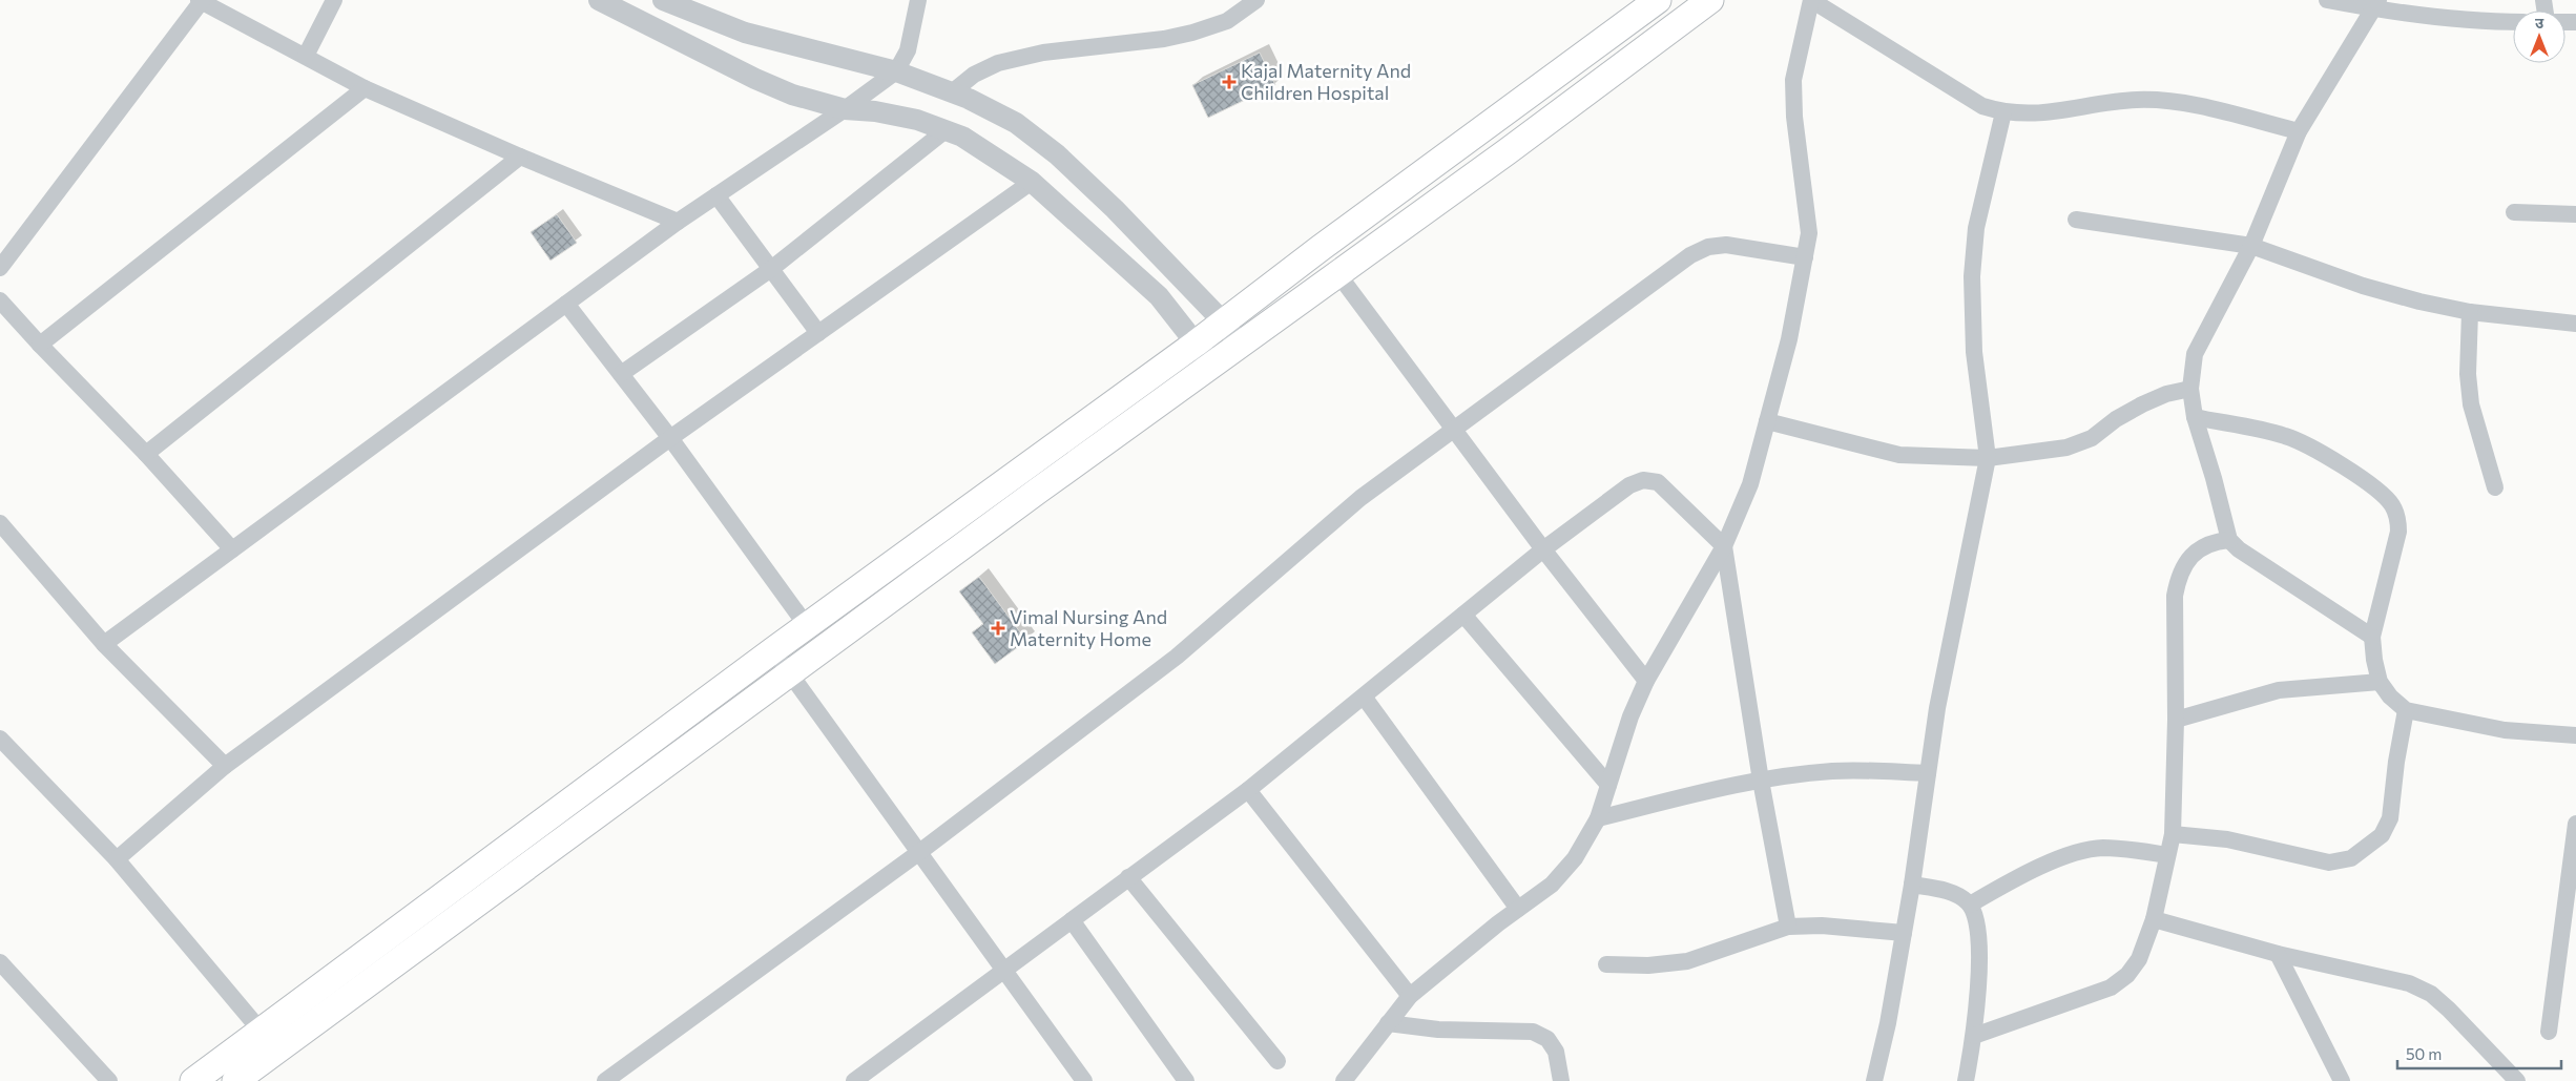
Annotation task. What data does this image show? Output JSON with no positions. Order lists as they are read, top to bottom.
{
  "places": {
    "health": ["Kajal Maternity And Children Hospital", "Vimal Nursing And Maternity Home"]
  },
  "scale_bar": "50 m",
  "north": "top"
}
